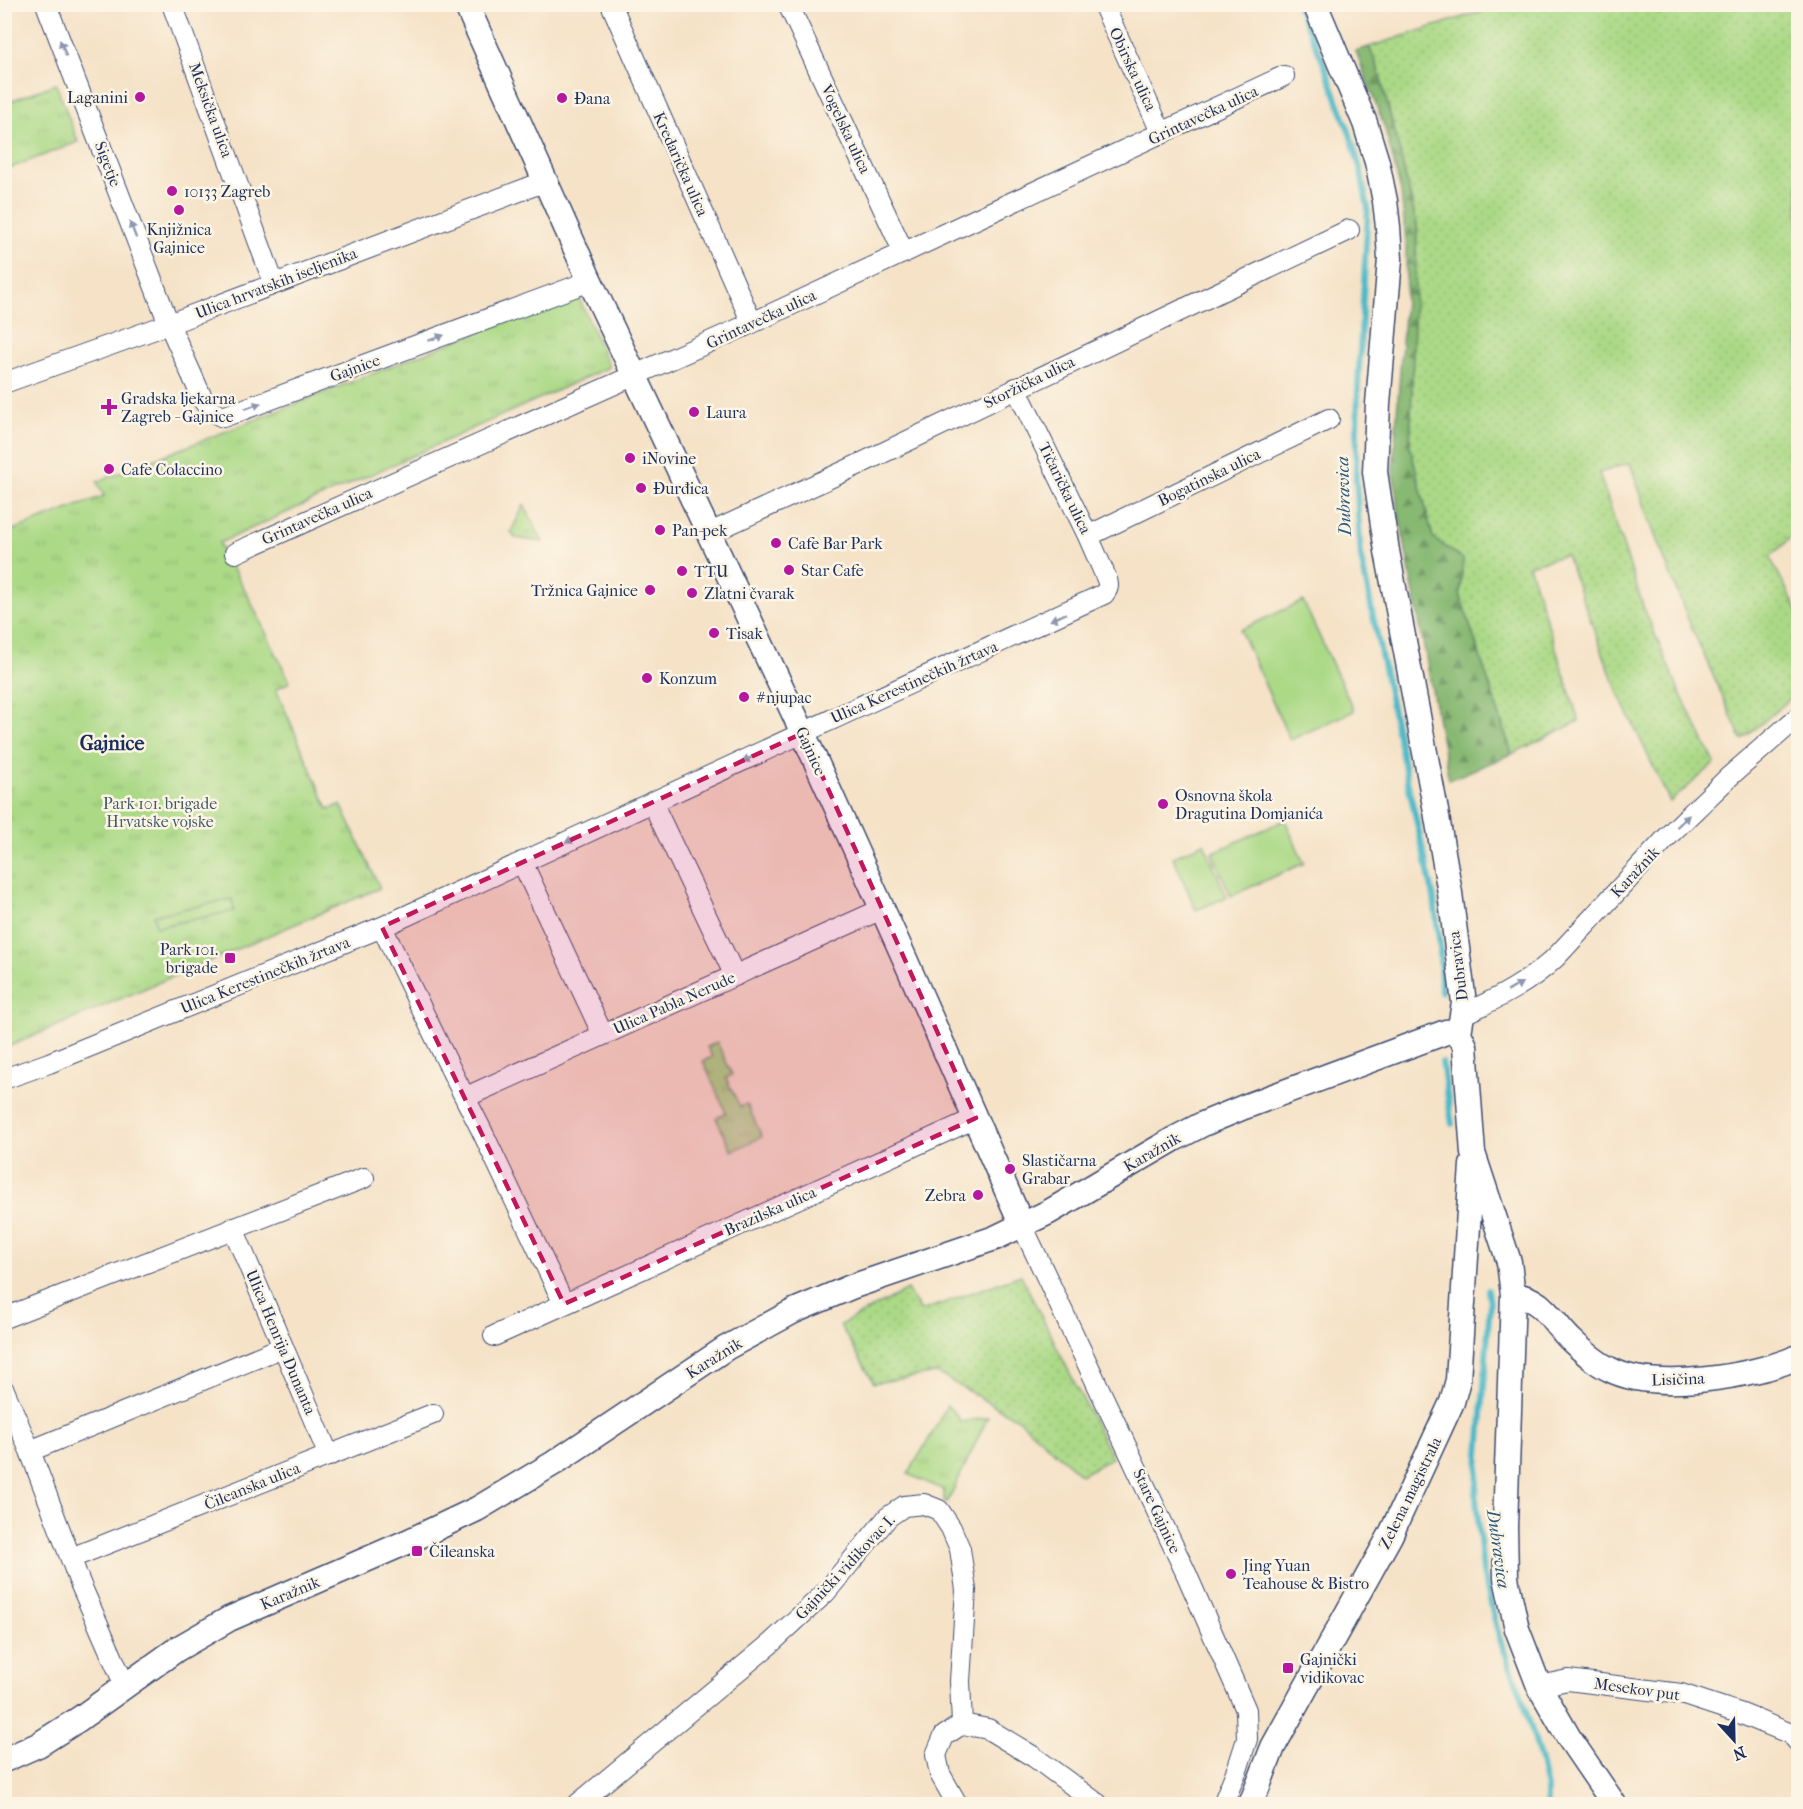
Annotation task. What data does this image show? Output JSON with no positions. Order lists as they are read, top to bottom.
{
  "streets": {
    "street": [
      "Obirska ulica",
      "Meksička ulica",
      "Grintavečka ulica",
      "Vogelska ulica",
      "Sigetje",
      "Kredarička ulica",
      "Ulica hrvatskih iseljenika",
      "Gajnice",
      "Storžička ulica",
      "Bogatinska ulica",
      "Tičarička ulica",
      "Ulica Kerestinečkih žrtava",
      "Karažnik",
      "Dubravica",
      "Ulica Pabla Nerude",
      "Brazilska ulica",
      "Ulica Henrija Dunanta",
      "Lisičina",
      "Čileanska ulica",
      "Zelena magistrala",
      "Stare Gajnice",
      "Gajnički vidikovac I.",
      "Mesekov put"
    ]
  },
  "crossings": [
    ["Obirska ulica", "Grintavečka ulica"],
    ["Meksička ulica", "Ulica hrvatskih iseljenika"],
    ["Grintavečka ulica", "Vogelska ulica"],
    ["Grintavečka ulica", "Kredarička ulica"],
    ["Grintavečka ulica", "Gajnice"],
    ["Sigetje", "Ulica hrvatskih iseljenika"],
    ["Sigetje", "Gajnice"],
    ["Ulica hrvatskih iseljenika", "Gajnice"],
    ["Gajnice", "Storžička ulica"],
    ["Gajnice", "Ulica Kerestinečkih žrtava"],
    ["Gajnice", "Karažnik"],
    ["Gajnice", "Ulica Pabla Nerude"],
    ["Gajnice", "Brazilska ulica"],
    ["Gajnice", "Stare Gajnice"],
    ["Storžička ulica", "Tičarička ulica"],
    ["Bogatinska ulica", "Tičarička ulica"],
    ["Tičarička ulica", "Ulica Kerestinečkih žrtava"],
    ["Karažnik", "Dubravica"],
    ["Karažnik", "Stare Gajnice"],
    ["Dubravica", "Lisičina"],
    ["Dubravica", "Zelena magistrala"],
    ["Dubravica", "Mesekov put"],
    ["Ulica Henrija Dunanta", "Čileanska ulica"]
  ],
  "one_way": ["Sigetje", "Ulica Kerestinečkih žrtava"],
  "districts": ["Gajnice"],
  "water": ["Dubravica"],
  "parks": ["Park 101. brigade Hrvatske vojske"],
  "places": {
    "other": [
      "Laganini",
      "Đana",
      "10133 Zagreb",
      "Knjižnica Gajnice",
      "Laura",
      "iNovine",
      "Cafe Colaccino",
      "Đurđica",
      "Pan-pek",
      "Cafe Bar Park",
      "Star Cafe",
      "TTU",
      "Tržnica Gajnice",
      "Zlatni čvarak",
      "Tisak",
      "Konzum",
      "#njupac",
      "Osnovna škola Dragutina Domjanića",
      "Slastičarna Grabar",
      "Zebra",
      "Jing Yuan Teahouse & Bistro"
    ],
    "health": ["Gradska ljekarna Zagreb - Gajnice"],
    "transit": ["Park 101. brigade", "Čileanska", "Gajnički vidikovac"]
  },
  "north": "bottom"
}
